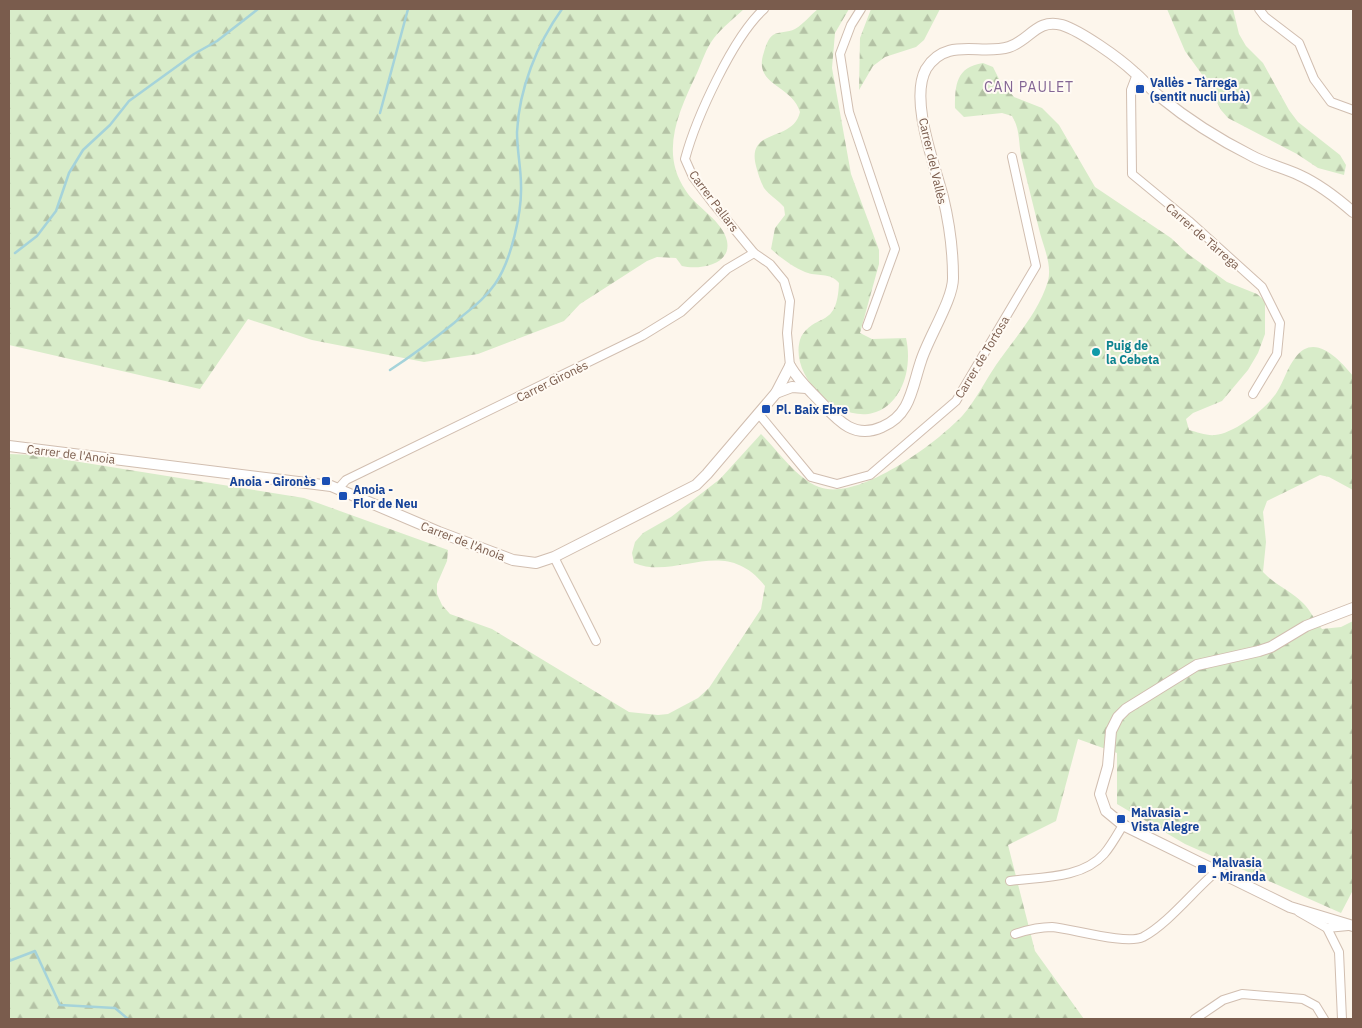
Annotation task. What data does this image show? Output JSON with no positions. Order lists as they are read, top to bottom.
{
  "streets": {
    "street": [
      "Carrer del Vallès",
      "Carrer Pallars",
      "Carrer de Tàrrega",
      "Carrer de Tortosa",
      "Carrer Gironès",
      "Carrer de l'Anoia"
    ]
  },
  "crossings": [
    ["Carrer del Vallès", "Carrer Pallars"],
    ["Carrer del Vallès", "Carrer de Tàrrega"],
    ["Carrer del Vallès", "Carrer de l'Anoia"],
    ["Carrer Pallars", "Carrer Gironès"],
    ["Carrer Pallars", "Carrer de l'Anoia"],
    ["Carrer de Tortosa", "Carrer de l'Anoia"],
    ["Carrer Gironès", "Carrer de l'Anoia"]
  ],
  "districts": ["CAN PAULET"],
  "places": {
    "transit": [
      "Vallès - Tàrrega (sentit nucli urbà)",
      "Pl. Baix Ebre",
      "Anoia - Gironès",
      "Anoia - Flor de Neu",
      "Malvasia - Vista Alegre",
      "Malvasia - Miranda"
    ],
    "other": ["Puig de la Cebeta"]
  }
}
